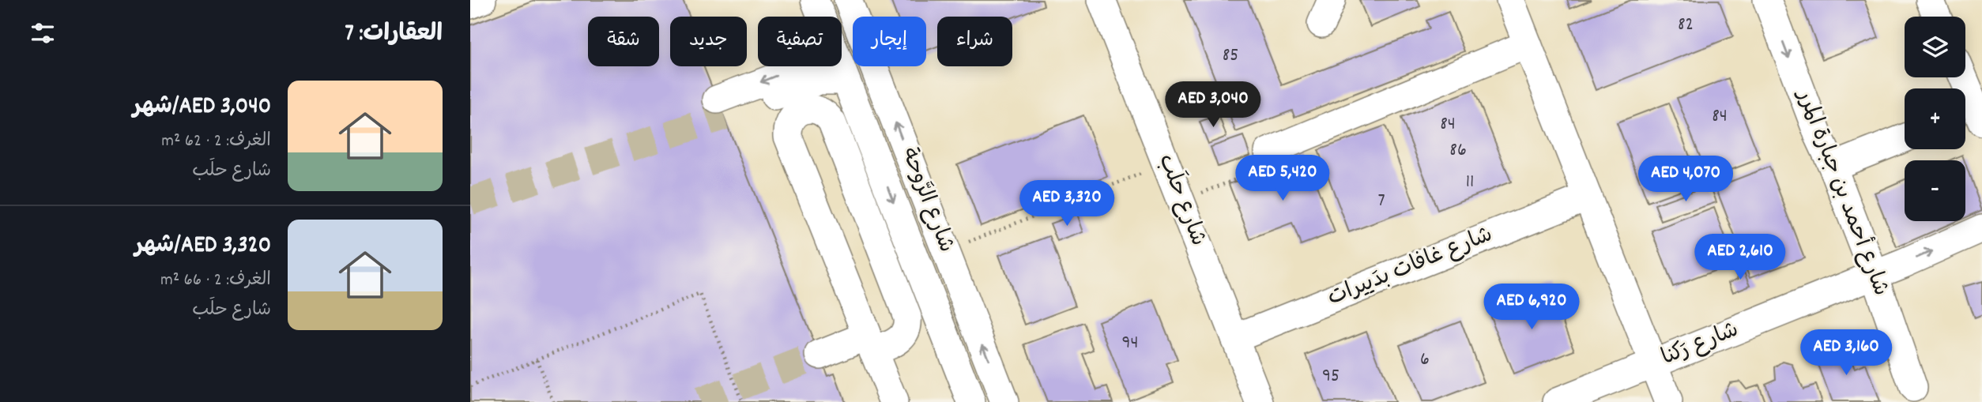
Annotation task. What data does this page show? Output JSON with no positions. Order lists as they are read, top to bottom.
{
  "streets": {
    "street": [
      "شارع أحمد بن جبارة المرر",
      "شارع الرَّوحة",
      "شارع حلَب",
      "شارع غافات بدَييرات",
      "شارع رَكنا"
    ]
  },
  "crossings": [
    ["شارع أحمد بن جبارة المرر", "شارع رَكنا"],
    ["شارع حلَب", "شارع غافات بدَييرات"]
  ],
  "house_numbers": [
    "82",
    "85",
    "84",
    "84",
    "86",
    "11",
    "7",
    "94",
    "6",
    "95"
  ],
  "page": {
    "heading": "العقارات: 7",
    "map_buttons": ["+", "−"],
    "chip": [
      "شراء",
      "إيجار",
      "تصفية",
      "جديد",
      "شقة"
    ],
    "list": [
      {
        "name": "AED 3,040/شهر",
        "note": "الغرف: 2 · 62 m² · شارع حلَب"
      },
      {
        "name": "AED 3,320/شهر",
        "note": "الغرف: 2 · 66 m² · شارع حلَب"
      }
    ],
    "price": [
      "AED 3,040",
      "AED 5,420",
      "AED 4,070",
      "AED 3,320",
      "AED 2,610",
      "AED 6,920",
      "AED 3,160"
    ]
  }
}
